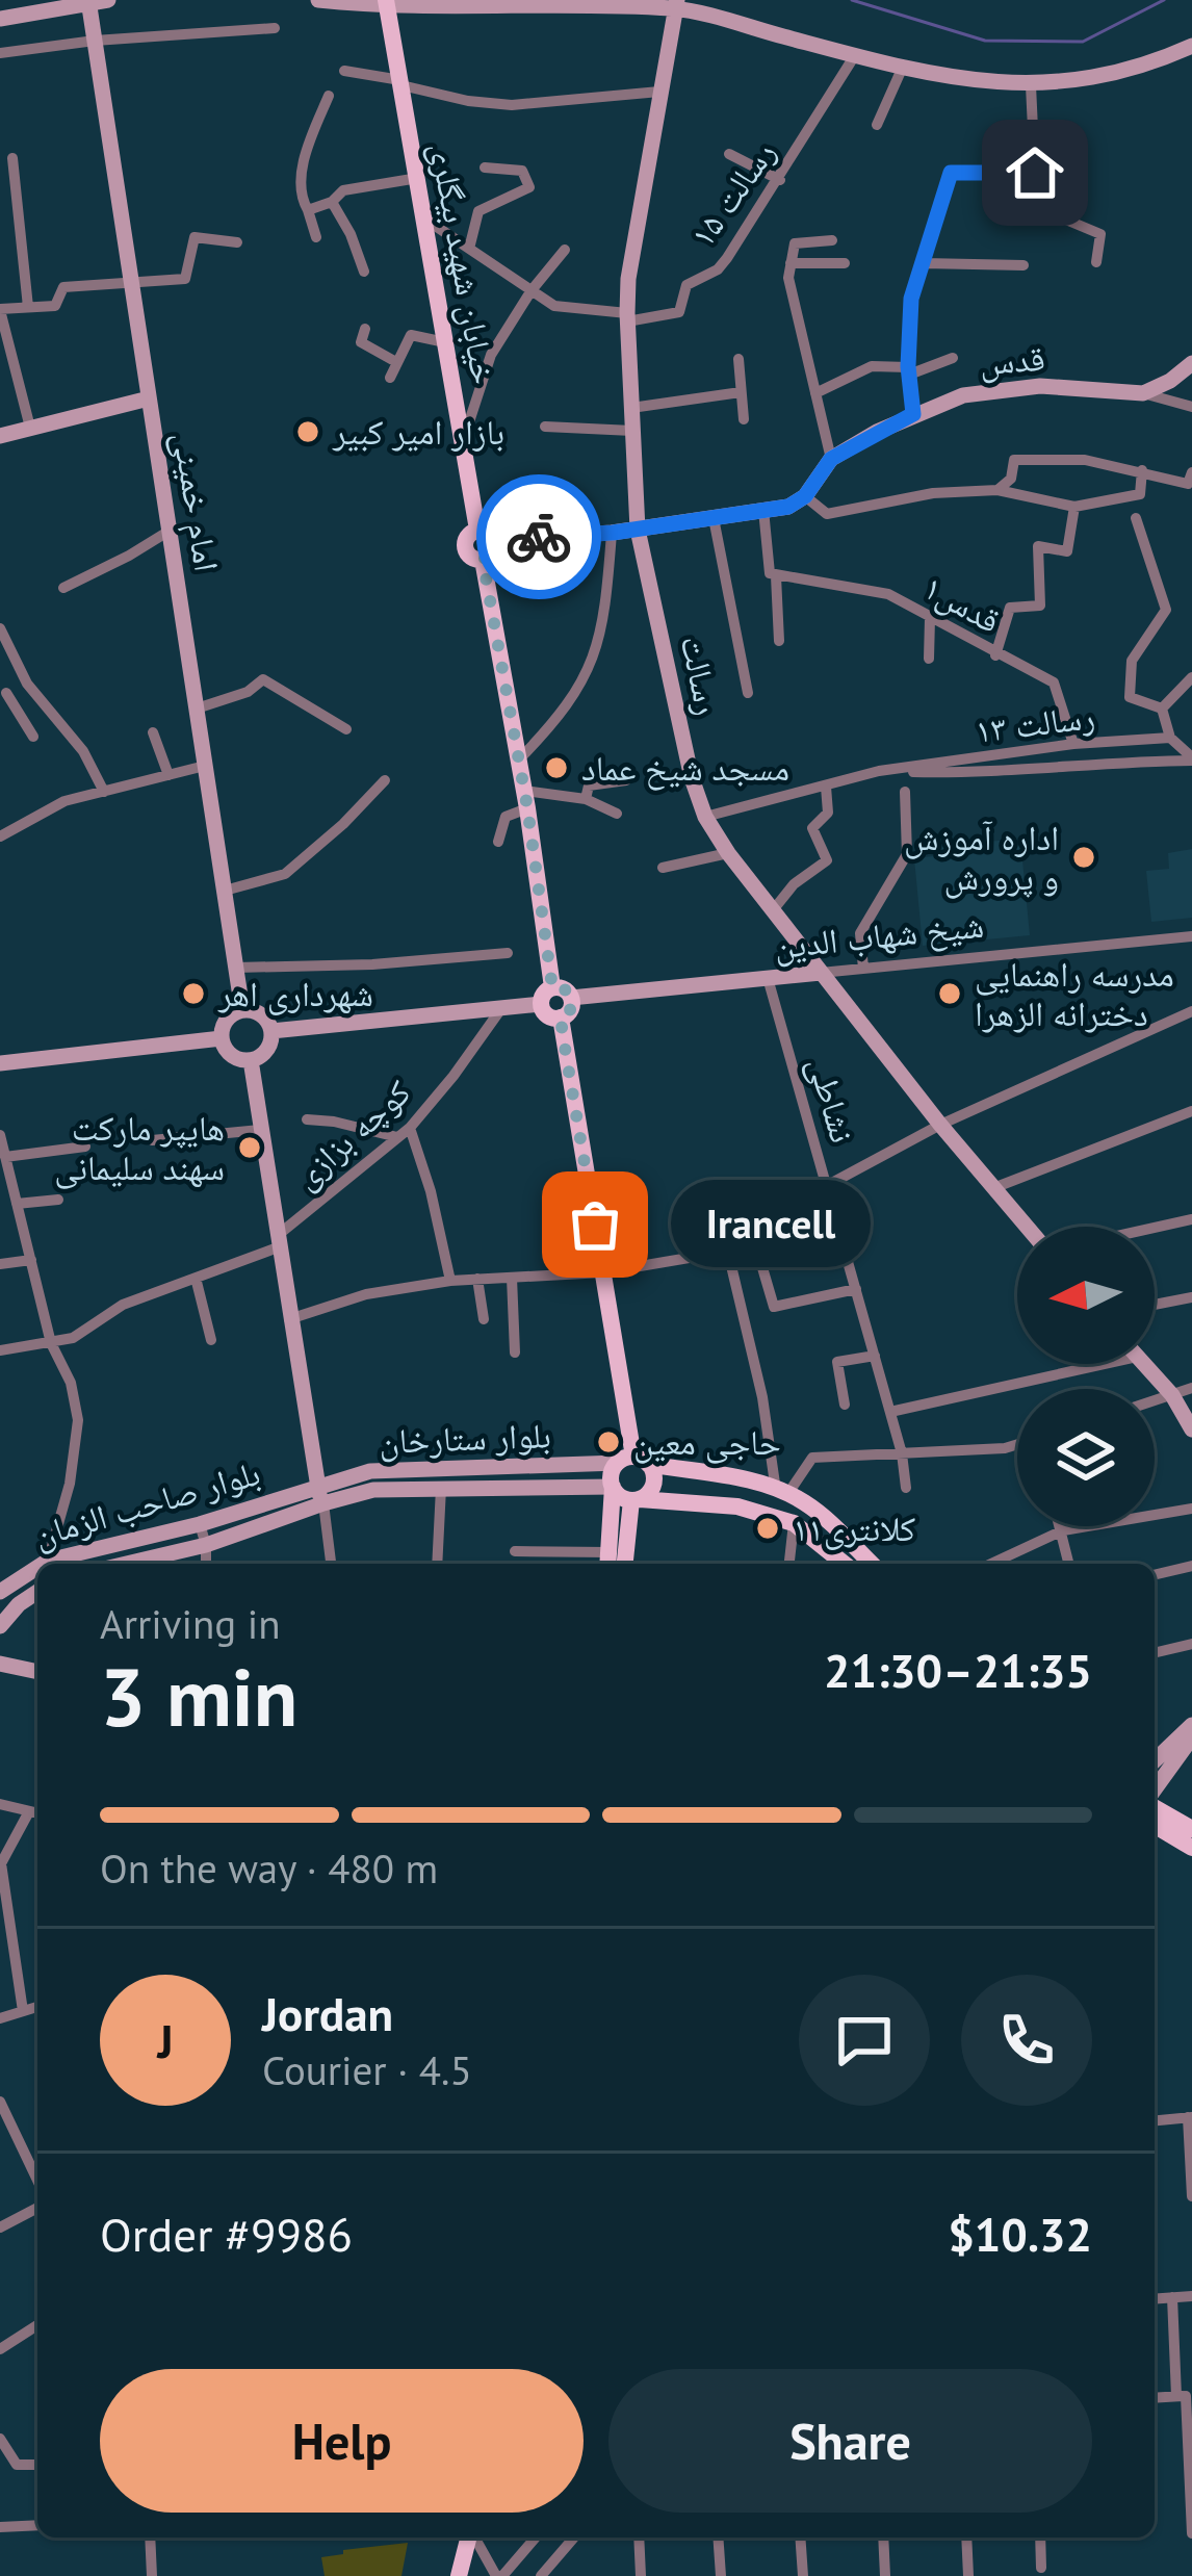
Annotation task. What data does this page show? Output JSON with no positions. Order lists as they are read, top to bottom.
{
  "streets": {
    "main road": [
      "خیابان شهید بیگلری",
      "قدس",
      "امام خمینی",
      "رسالت",
      "شیخ شهاب الدین",
      "بلوار ستارخان",
      "بلوار صاحب الزمان"
    ],
    "street": [
      "رسالت ۱۵",
      "قدس۱",
      "رسالت ۱۳",
      "نشاطی",
      "کوچه بزازی"
    ]
  },
  "crossings": [
    ["رسالت ۱۵", "رسالت"],
    ["قدس۱", "رسالت ۱۳"],
    ["رسالت", "رسالت ۱۳"],
    ["رسالت", "شیخ شهاب الدین"],
    ["شیخ شهاب الدین", "نشاطی"],
    ["بلوار ستارخان", "بلوار صاحب الزمان"]
  ],
  "places": [
    "بازار امیر کبیر",
    "مسجد شیخ عماد",
    "اداره آموزش و پرورش",
    "شهرداری اهر",
    "مدرسه راهنمایی دخترانه الزهرا",
    "هایپر مارکت سهند سلیمانی",
    "Irancell",
    "حاجی معین",
    "کلانتری۱۱"
  ],
  "north": "left",
  "page": {
    "bubble": "Irancell",
    "heading": ["3 min", "Arriving in", "21:30–21:35"],
    "panel": [
      "Jordan",
      "Courier · 4.5",
      "Order #9986",
      "$10.32"
    ],
    "bar": "On the way · 480 m",
    "round": "J",
    "buttons": ["Help", "Share"]
  }
}
